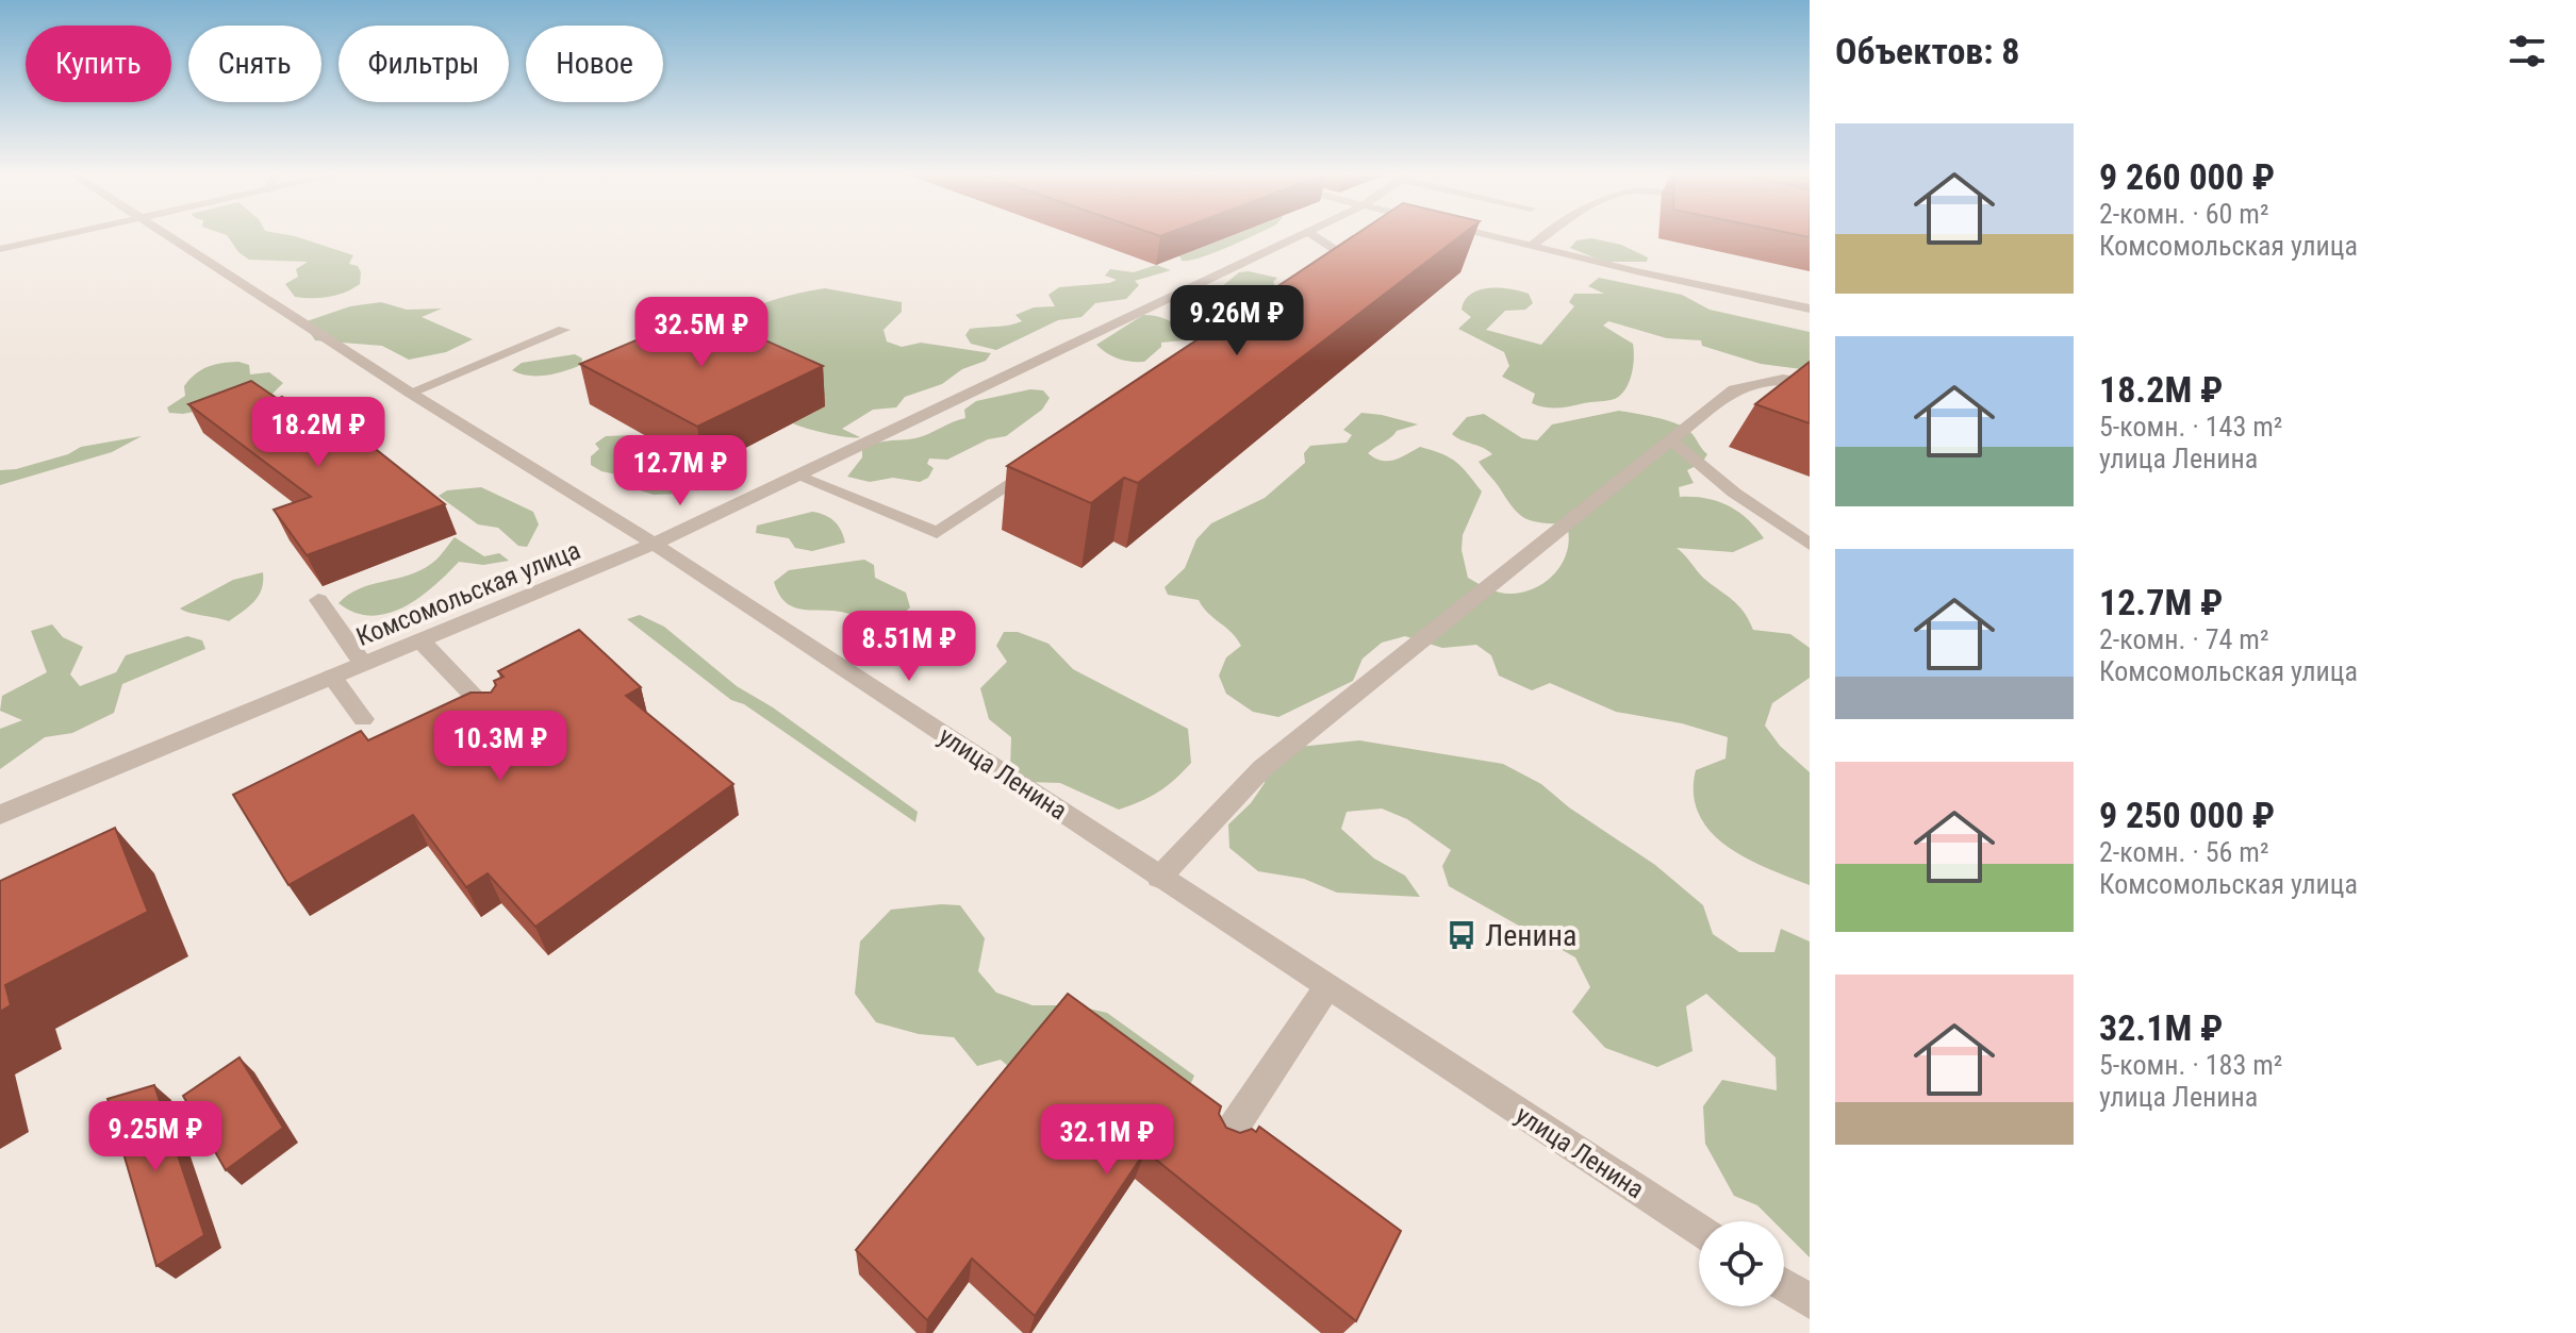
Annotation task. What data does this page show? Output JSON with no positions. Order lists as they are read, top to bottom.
{
  "streets": {
    "street": ["Комсомольская улица", "улица Ленина"]
  },
  "crossings": [
    ["Комсомольская улица", "улица Ленина"]
  ],
  "places": {
    "bus stop": ["Ленина"]
  },
  "page": {
    "heading": "Объектов: 8",
    "chip": [
      "Купить",
      "Снять",
      "Фильтры",
      "Новое"
    ],
    "list": [
      {
        "name": "9 260 000 ₽",
        "note": "2-комн. · 60 m² · Комсомольская улица"
      },
      {
        "name": "18.2M ₽",
        "note": "5-комн. · 143 m² · улица Ленина"
      },
      {
        "name": "12.7M ₽",
        "note": "2-комн. · 74 m² · Комсомольская улица"
      },
      {
        "name": "9 250 000 ₽",
        "note": "2-комн. · 56 m² · Комсомольская улица"
      },
      {
        "name": "32.1M ₽",
        "note": "5-комн. · 183 m² · улица Ленина"
      }
    ],
    "price": [
      "9.26M ₽",
      "32.5M ₽",
      "18.2M ₽",
      "12.7M ₽",
      "8.51M ₽",
      "10.3M ₽",
      "9.25M ₽",
      "32.1M ₽"
    ]
  }
}
